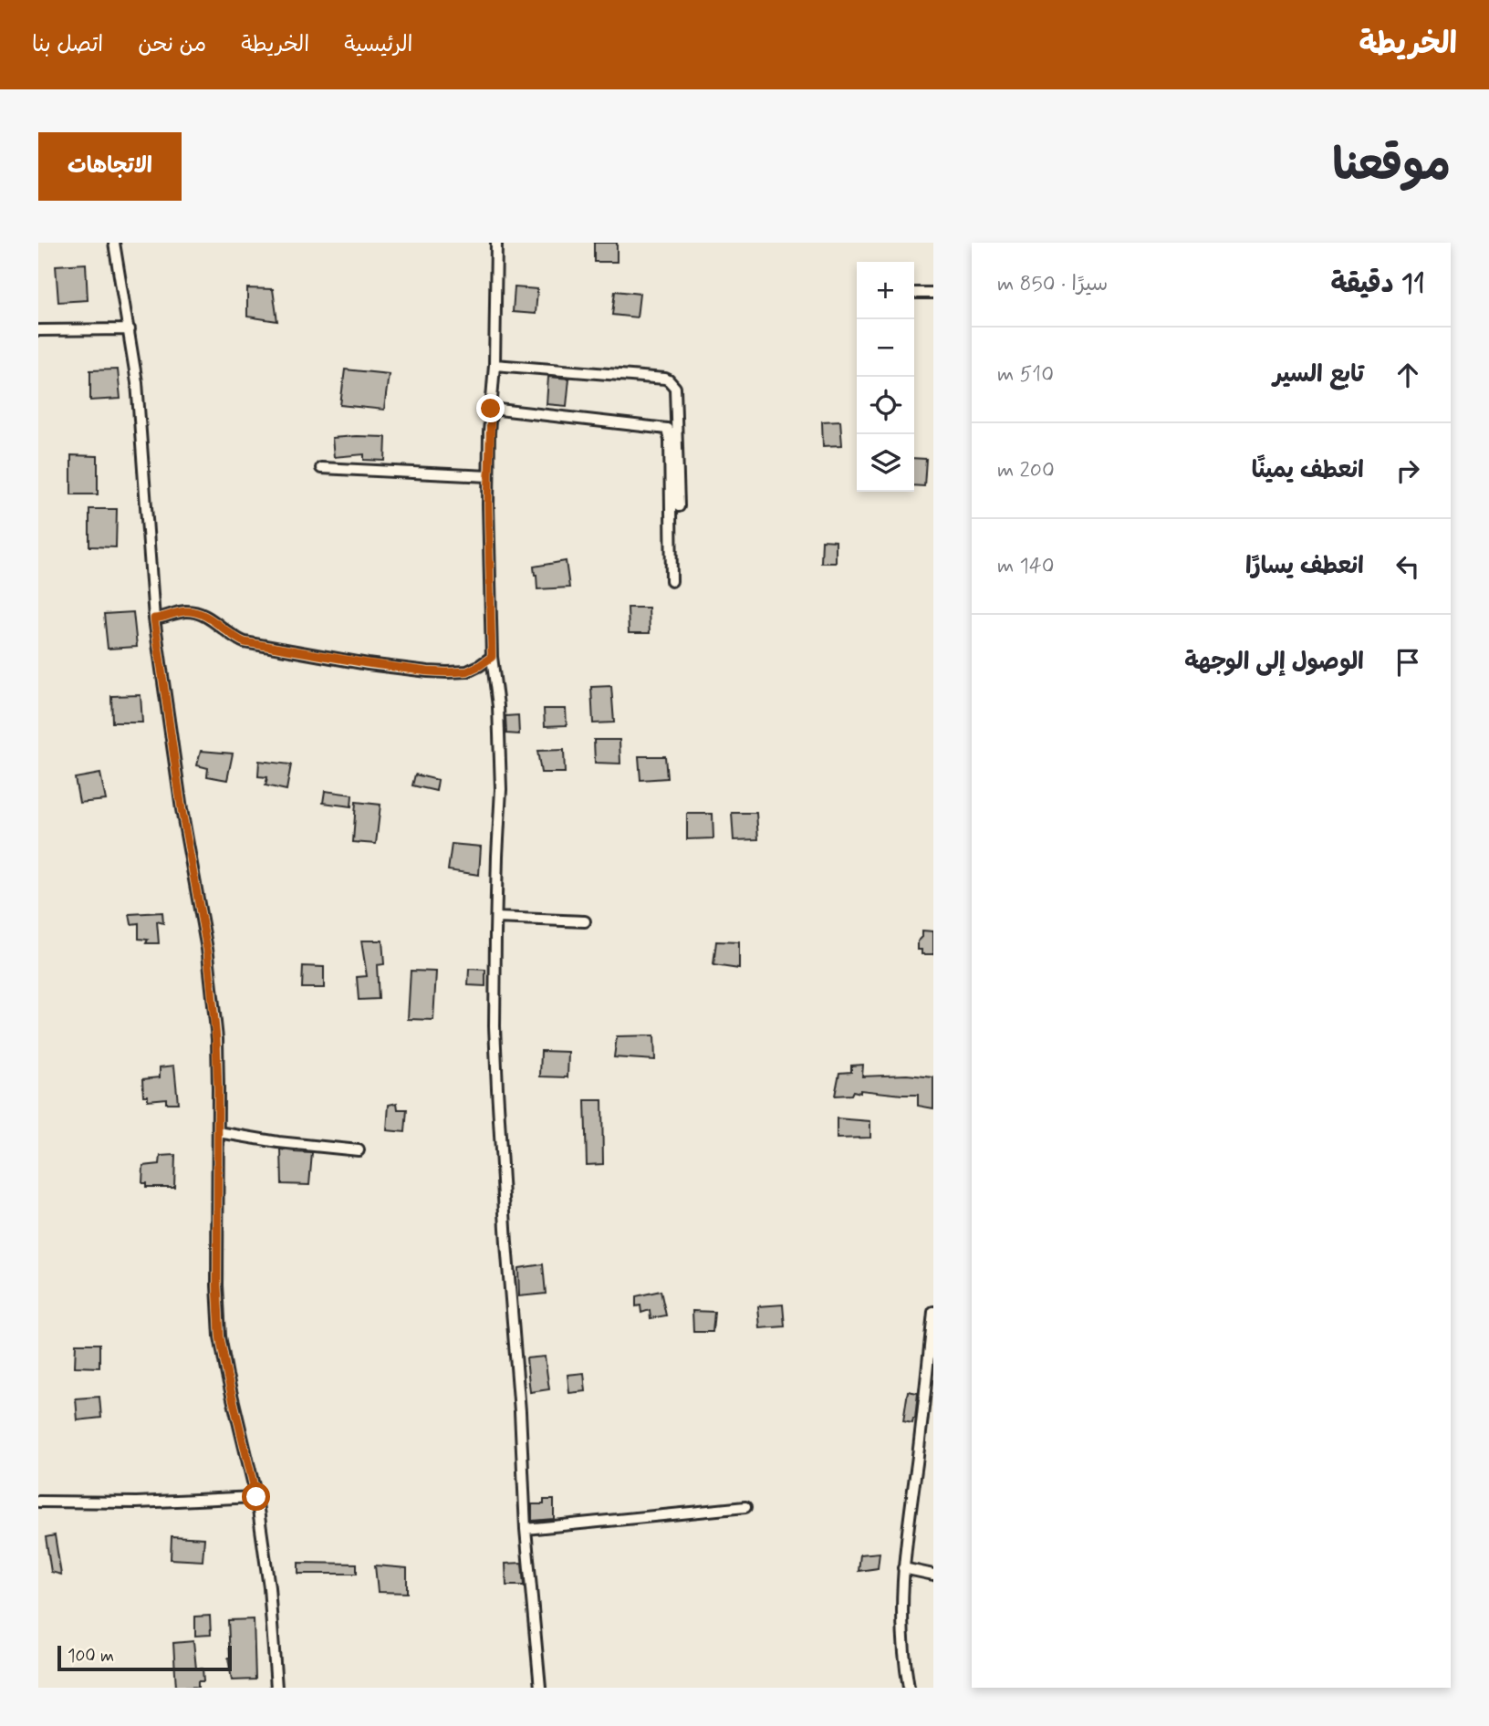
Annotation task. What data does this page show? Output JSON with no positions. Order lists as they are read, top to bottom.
{
  "scale_bar": "100 m",
  "page": {
    "header": "الخريطة",
    "nav": [
      "الرئيسية",
      "الخريطة",
      "من نحن",
      "اتصل بنا"
    ],
    "title": "موقعنا",
    "buttons": "الاتجاهات",
    "heading": ["11 دقيقة", "سيرًا · 850 m"],
    "map_buttons": ["+", "−"],
    "list": [
      ["تابع السير", "510 m"],
      ["انعطف يمينًا", "200 m"],
      ["انعطف يسارًا", "140 m"],
      "الوصول إلى الوجهة"
    ],
    "scale": "100 m"
  }
}
